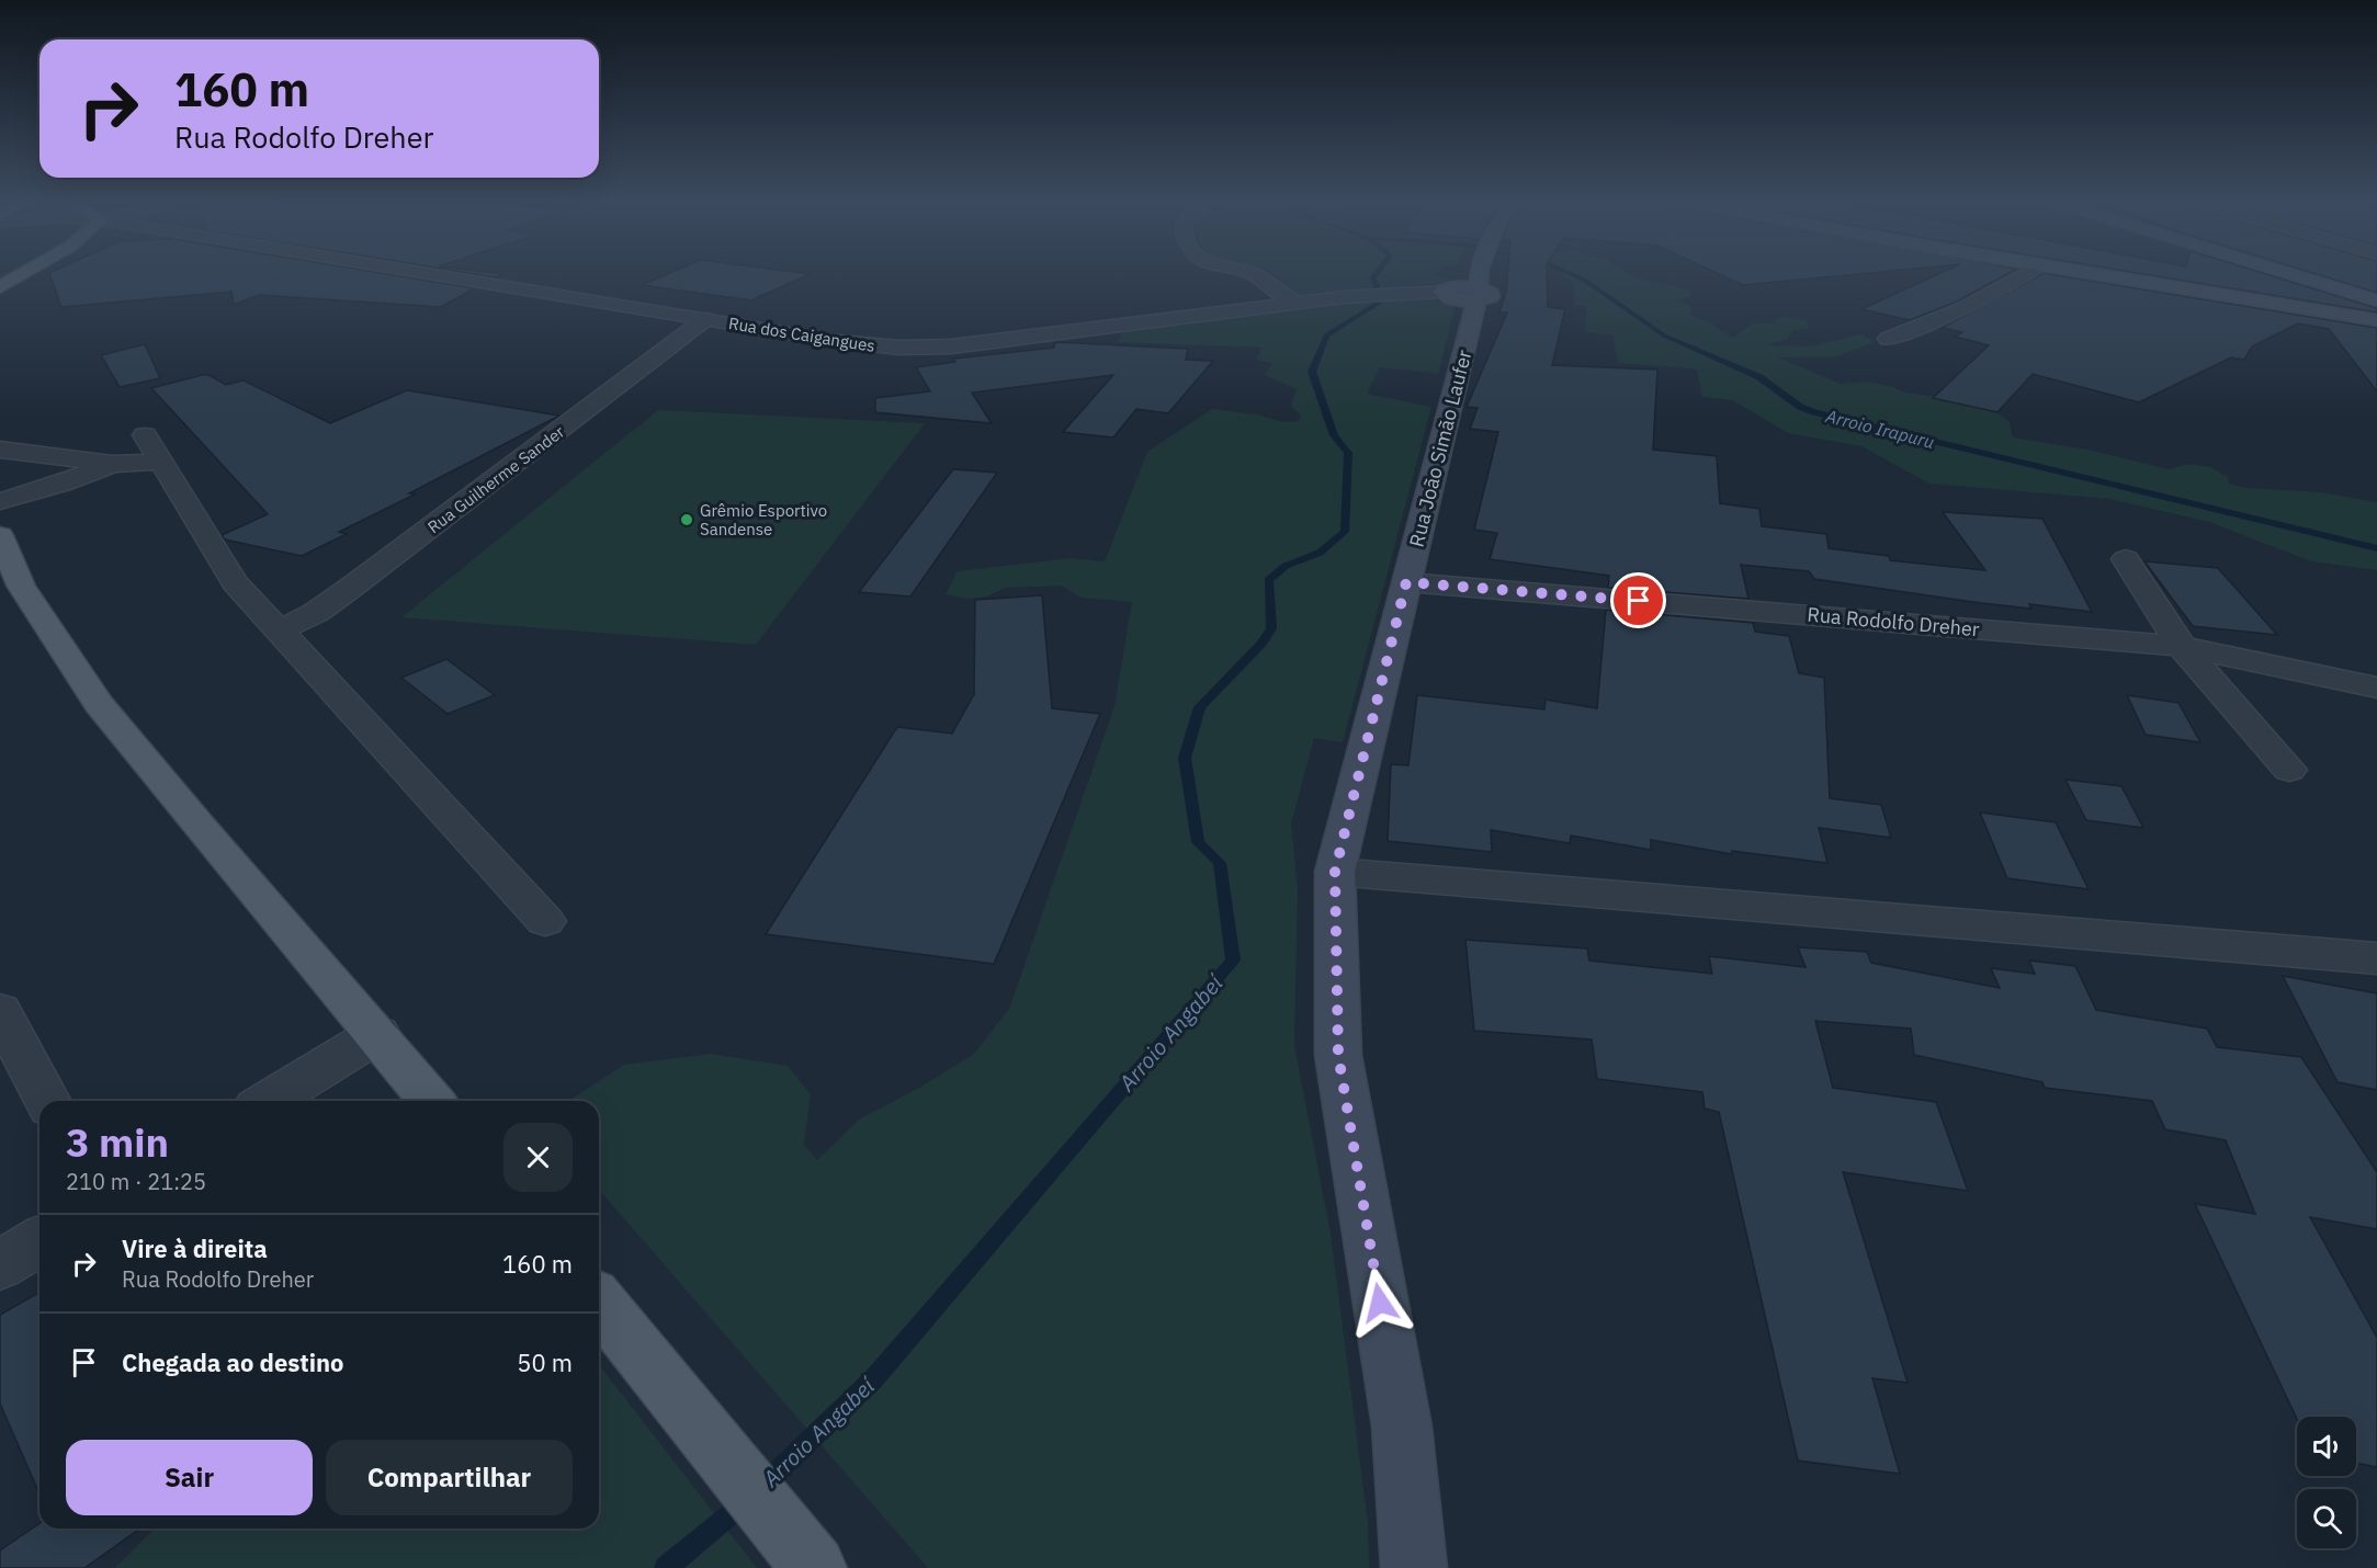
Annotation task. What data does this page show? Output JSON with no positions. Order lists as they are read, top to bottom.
{
  "streets": {
    "main road": ["Rua João Simão Laufer"],
    "street": ["Rua dos Caigangues", "Rua Guilherme Sander", "Rua Rodolfo Dreher"]
  },
  "crossings": [
    ["Rua dos Caigangues", "Rua João Simão Laufer"],
    ["Rua dos Caigangues", "Rua Guilherme Sander"],
    ["Rua João Simão Laufer", "Rua Rodolfo Dreher"]
  ],
  "water": ["Arroio Irapuru", "Arroio Angabeí"],
  "places": ["Grêmio Esportivo Sandense"],
  "page": {
    "turn": ["160 m", "Rua Rodolfo Dreher"],
    "heading": ["3 min", "210 m · 21:25"],
    "list": [
      {
        "name": "Vire à direita",
        "note": "Rua Rodolfo Dreher",
        "value": "160 m"
      },
      {
        "name": "Chegada ao destino",
        "value": "50 m"
      }
    ],
    "buttons": ["Sair", "Compartilhar"]
  }
}
